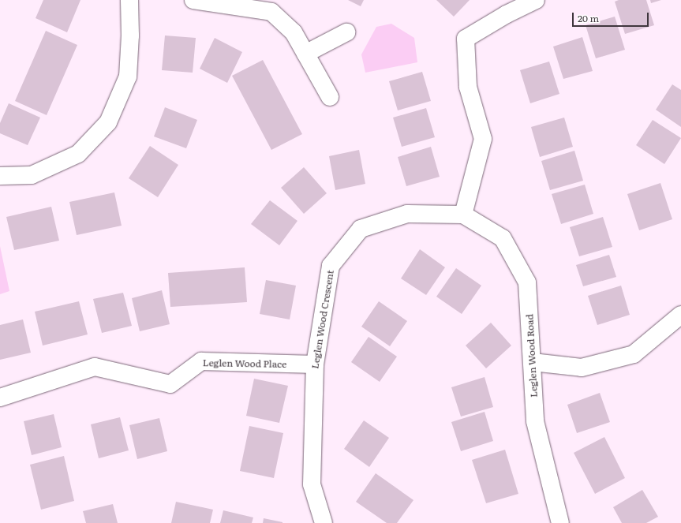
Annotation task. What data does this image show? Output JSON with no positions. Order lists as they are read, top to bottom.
{
  "streets": {
    "street": ["Leglen Wood Crescent", "Leglen Wood Road", "Leglen Wood Place"]
  },
  "crossings": [
    ["Leglen Wood Crescent", "Leglen Wood Road"],
    ["Leglen Wood Crescent", "Leglen Wood Place"]
  ],
  "scale_bar": "20 m"
}
